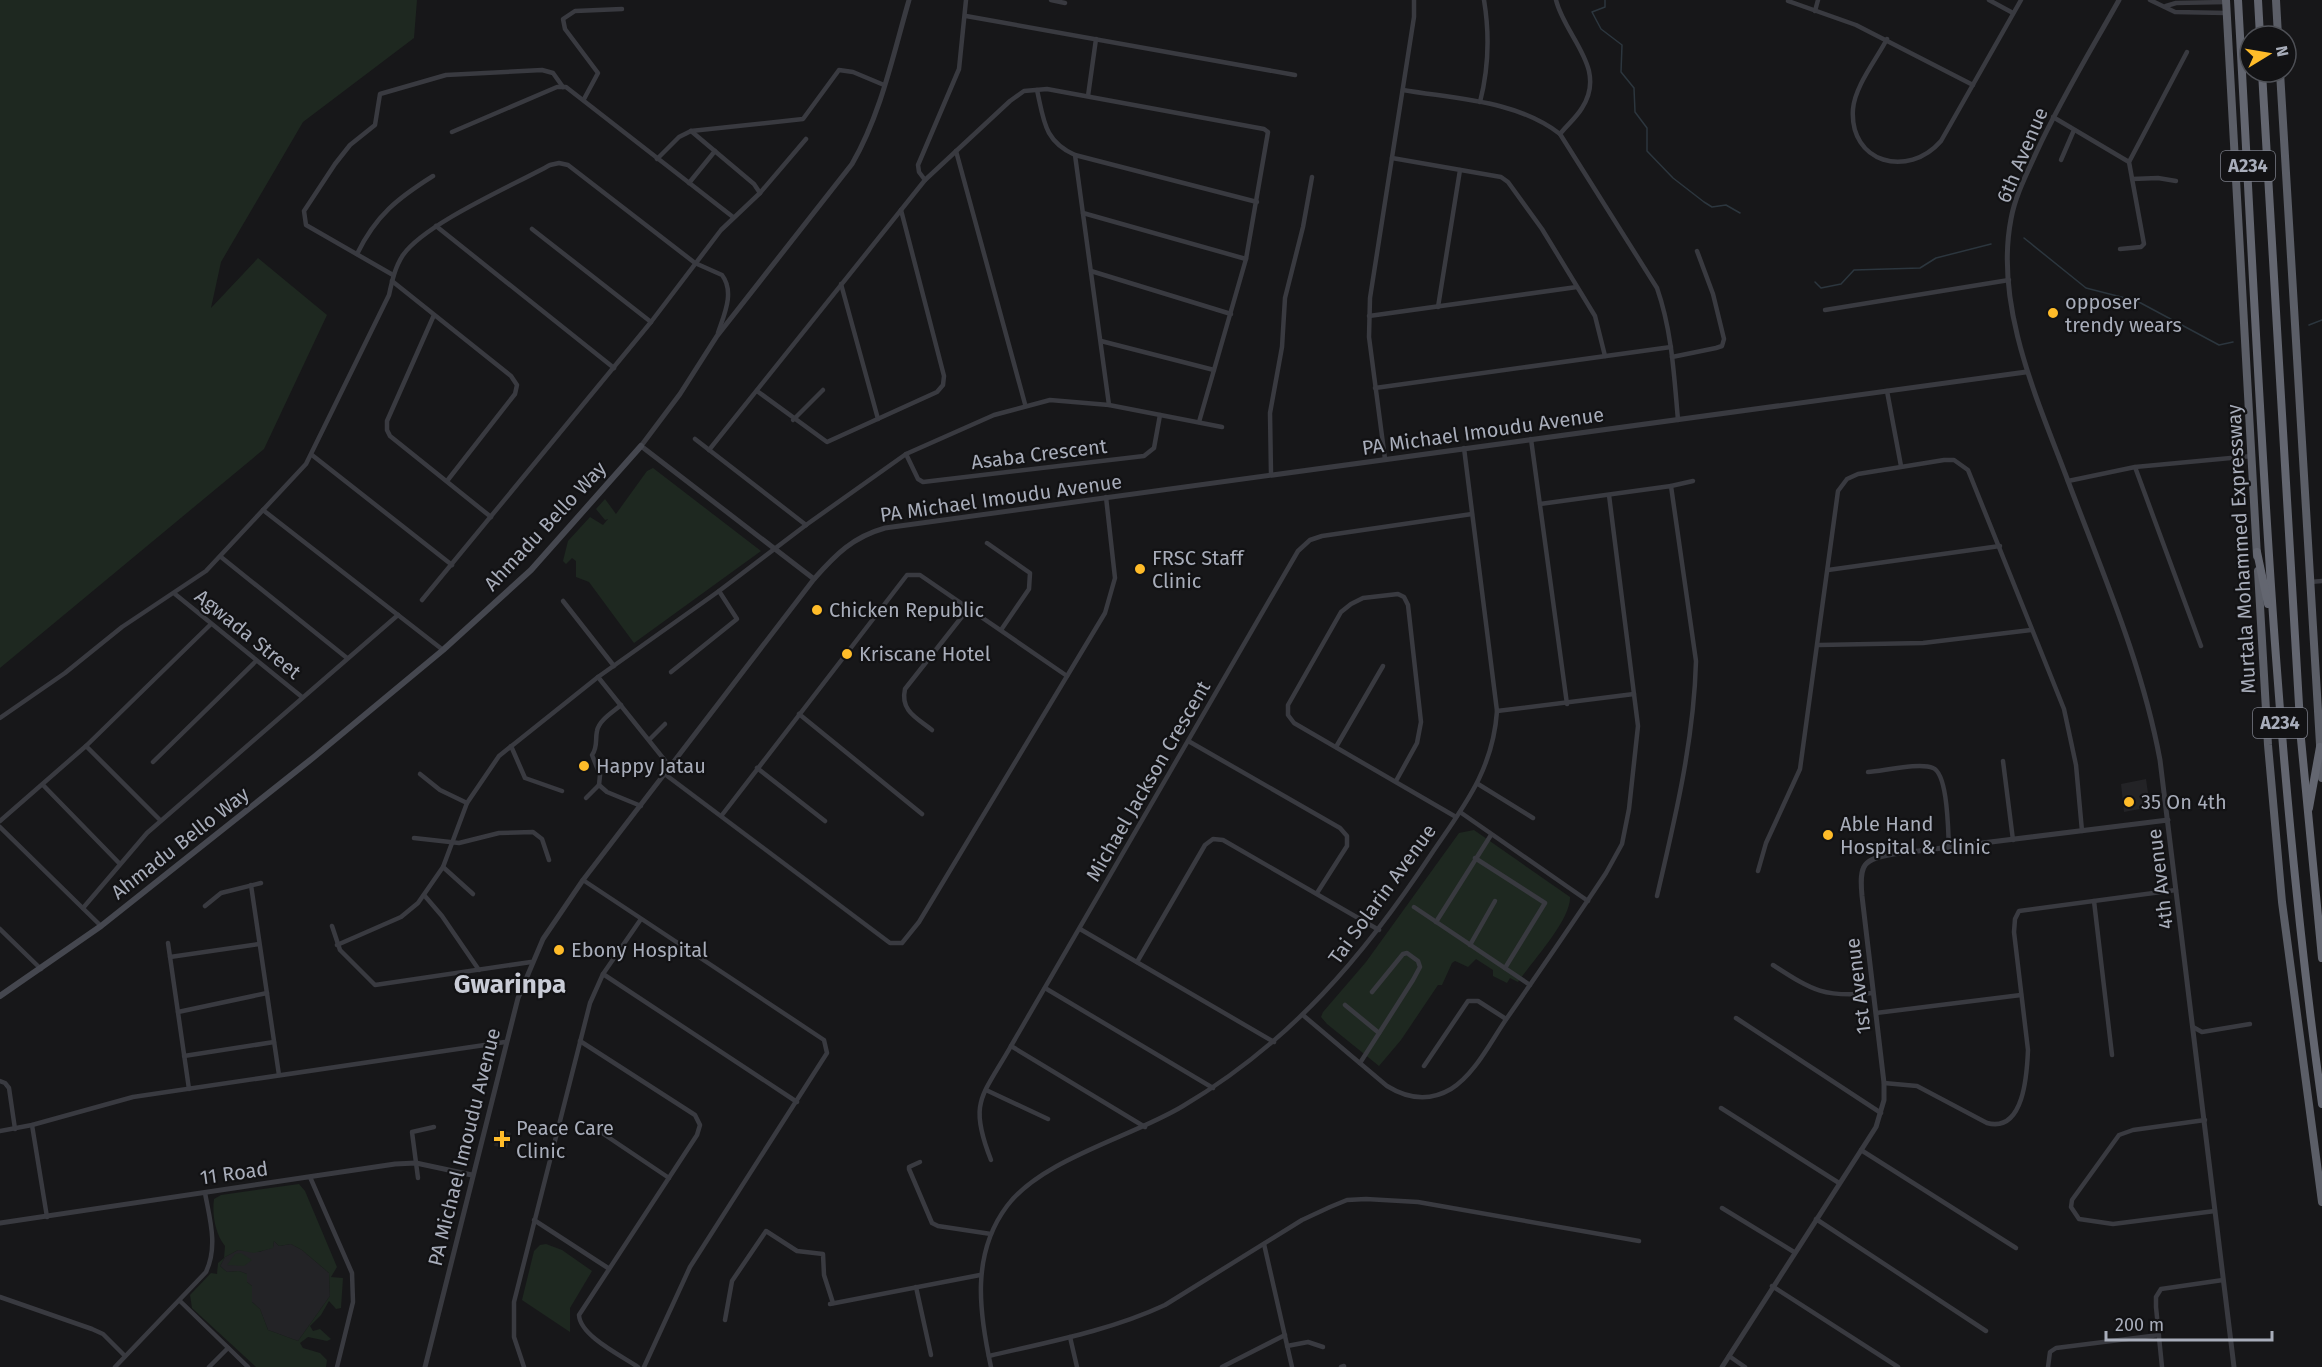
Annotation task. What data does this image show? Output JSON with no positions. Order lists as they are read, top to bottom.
{
  "streets": {
    "highway": ["A234", "Murtala Mohammed Expressway"],
    "main road": ["Ahmadu Bello Way"],
    "street": [
      "6th Avenue",
      "PA Michael Imoudu Avenue",
      "Asaba Crescent",
      "Agwada Street",
      "Michael Jackson Crescent",
      "4th Avenue",
      "Tai Solarin Avenue",
      "1st Avenue",
      "11 Road"
    ]
  },
  "crossings": [
    ["6th Avenue", "PA Michael Imoudu Avenue"],
    ["6th Avenue", "4th Avenue"],
    ["PA Michael Imoudu Avenue", "4th Avenue"],
    ["PA Michael Imoudu Avenue", "Tai Solarin Avenue"],
    ["PA Michael Imoudu Avenue", "11 Road"],
    ["Michael Jackson Crescent", "Tai Solarin Avenue"],
    ["4th Avenue", "1st Avenue"]
  ],
  "districts": ["Gwarinpa"],
  "places": {
    "other": [
      "opposer trendy wears",
      "FRSC Staff Clinic",
      "Chicken Republic",
      "Kriscane Hotel",
      "Happy Jatau",
      "35 On 4th",
      "Able Hand Hospital & Clinic",
      "Ebony Hospital"
    ],
    "health": ["Peace Care Clinic"]
  },
  "scale_bar": "200 m",
  "north": "right"
}
